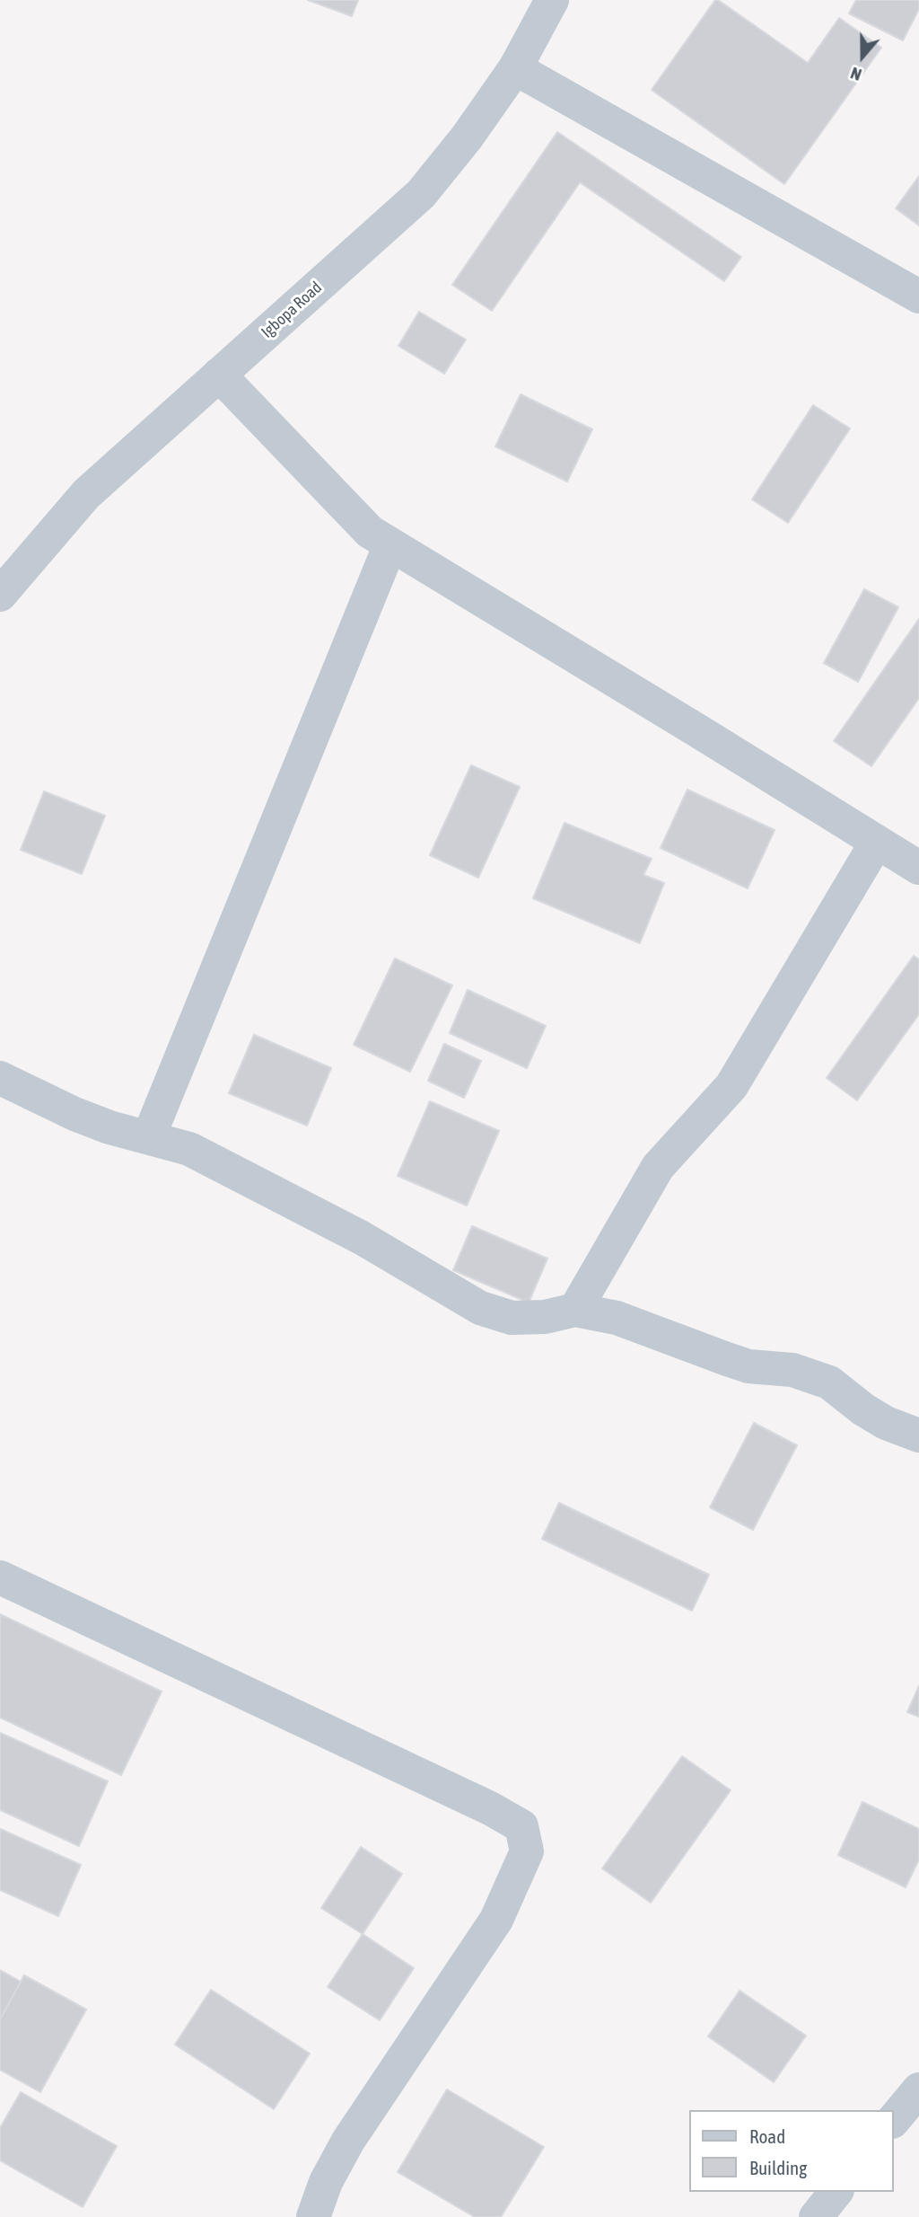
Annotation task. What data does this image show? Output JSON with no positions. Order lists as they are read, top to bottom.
{
  "streets": {
    "street": ["Igbopa Road"]
  },
  "legend": ["Road", "Building"],
  "north": "bottom"
}
